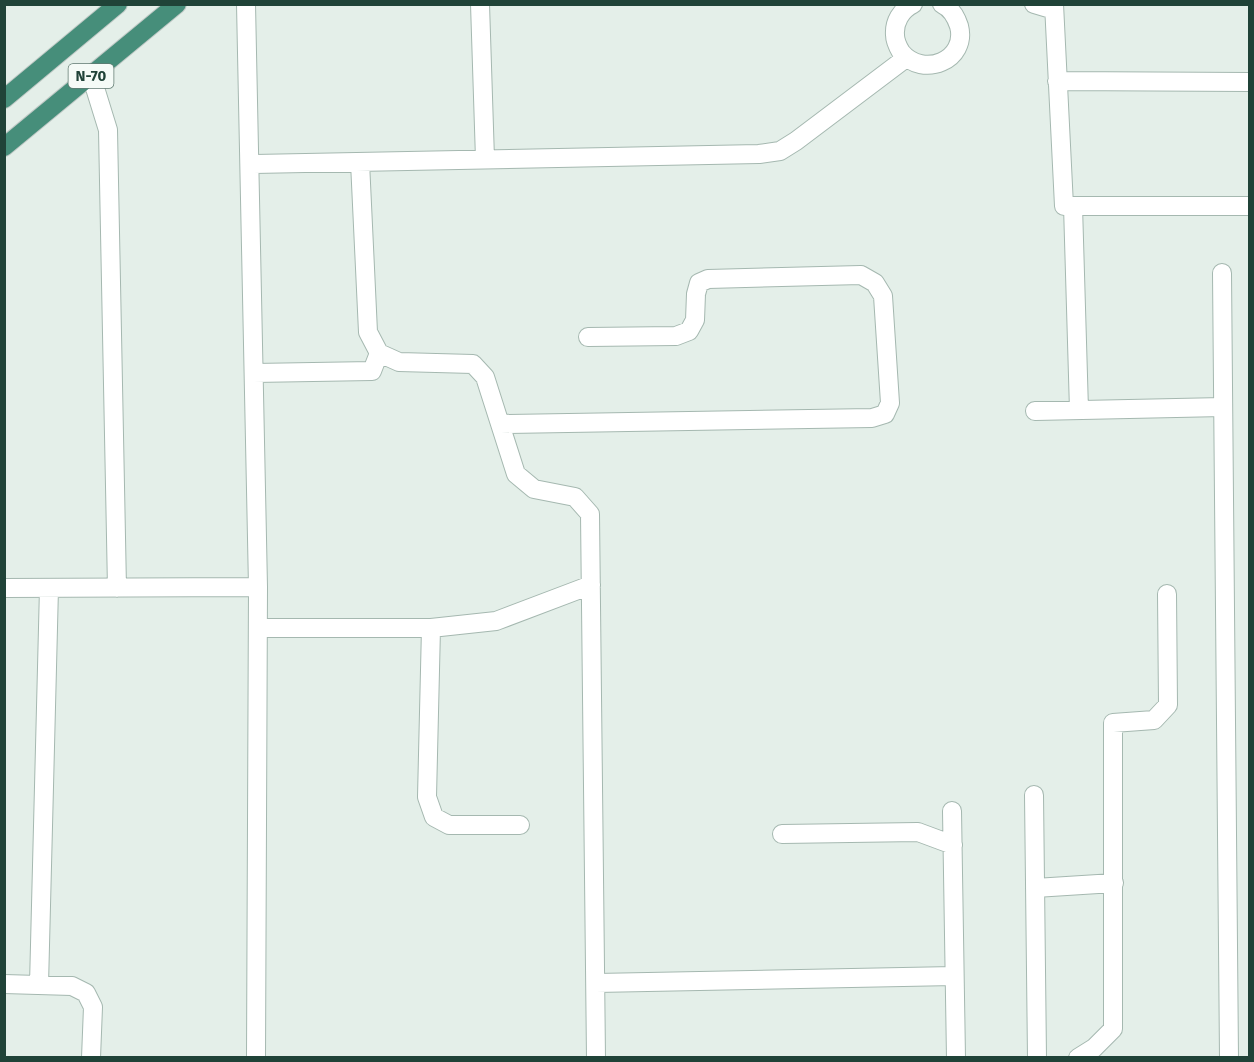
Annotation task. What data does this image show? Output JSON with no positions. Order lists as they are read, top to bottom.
{
  "streets": {
    "highway": ["N-70"]
  }
}
